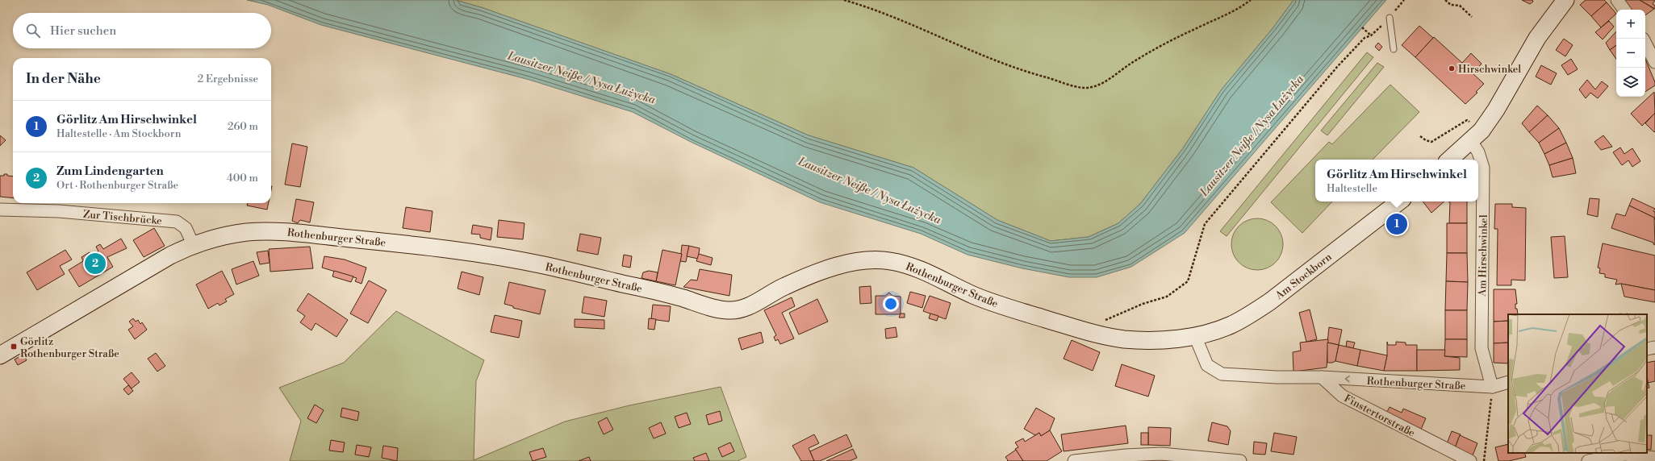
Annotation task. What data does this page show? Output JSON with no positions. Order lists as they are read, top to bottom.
{
  "streets": {
    "street": [
      "Zur Tischbrücke",
      "Rothenburger Straße",
      "Am Hirschwinkel",
      "Am Stockborn",
      "Finstertorstraße"
    ]
  },
  "crossings": [
    ["Zur Tischbrücke", "Rothenburger Straße"],
    ["Rothenburger Straße", "Am Hirschwinkel"],
    ["Rothenburger Straße", "Am Stockborn"],
    ["Rothenburger Straße", "Finstertorstraße"]
  ],
  "water": ["Lausitzer Neiße / Nysa Łużycka"],
  "places": {
    "other": ["Hirschwinkel"],
    "transit": ["Görlitz Rothenburger Straße"]
  },
  "page": {
    "map_buttons": ["+", "−"],
    "search": "Hier suchen",
    "heading": ["In der Nähe", "2 Ergebnisse"],
    "list": [
      {
        "mark": "1",
        "name": "Görlitz Am Hirschwinkel",
        "note": "Haltestelle · Am Stockborn",
        "value": "260 m"
      },
      {
        "mark": "2",
        "name": "Zum Lindengarten",
        "note": "Ort · Rothenburger Straße",
        "value": "400 m"
      }
    ],
    "popup": ["Görlitz Am Hirschwinkel", "Haltestelle"],
    "pins": ["1", "2"]
  }
}
